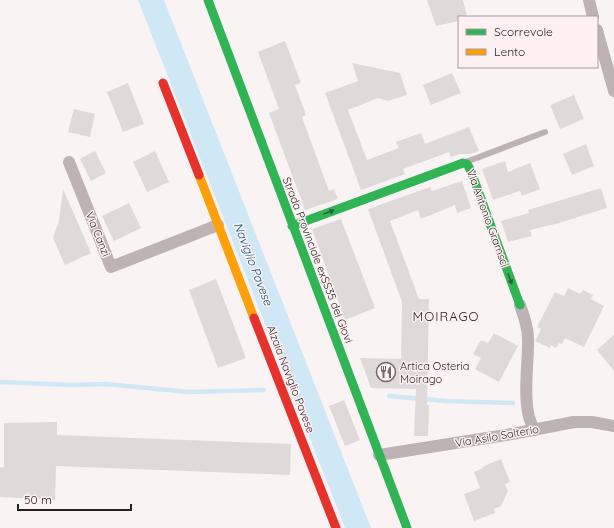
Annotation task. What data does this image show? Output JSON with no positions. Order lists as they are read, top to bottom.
{
  "streets": {
    "street": [
      "Via Antonio Gramsci",
      "Via Canzi",
      "Strada Provinciale exSS35 dei Giovi",
      "Alzaia Naviglio Pavese",
      "Via Asilo Salterio"
    ]
  },
  "crossings": [
    ["Via Antonio Gramsci", "Strada Provinciale exSS35 dei Giovi"],
    ["Via Antonio Gramsci", "Via Asilo Salterio"],
    ["Via Canzi", "Alzaia Naviglio Pavese"],
    ["Strada Provinciale exSS35 dei Giovi", "Via Asilo Salterio"]
  ],
  "districts": ["MOIRAGO"],
  "water": ["Naviglio Pavese"],
  "places": {
    "restaurant": ["Artica Osteria Moirago"]
  },
  "legend": ["Scorrevole", "Lento"],
  "scale_bar": "50 m"
}
